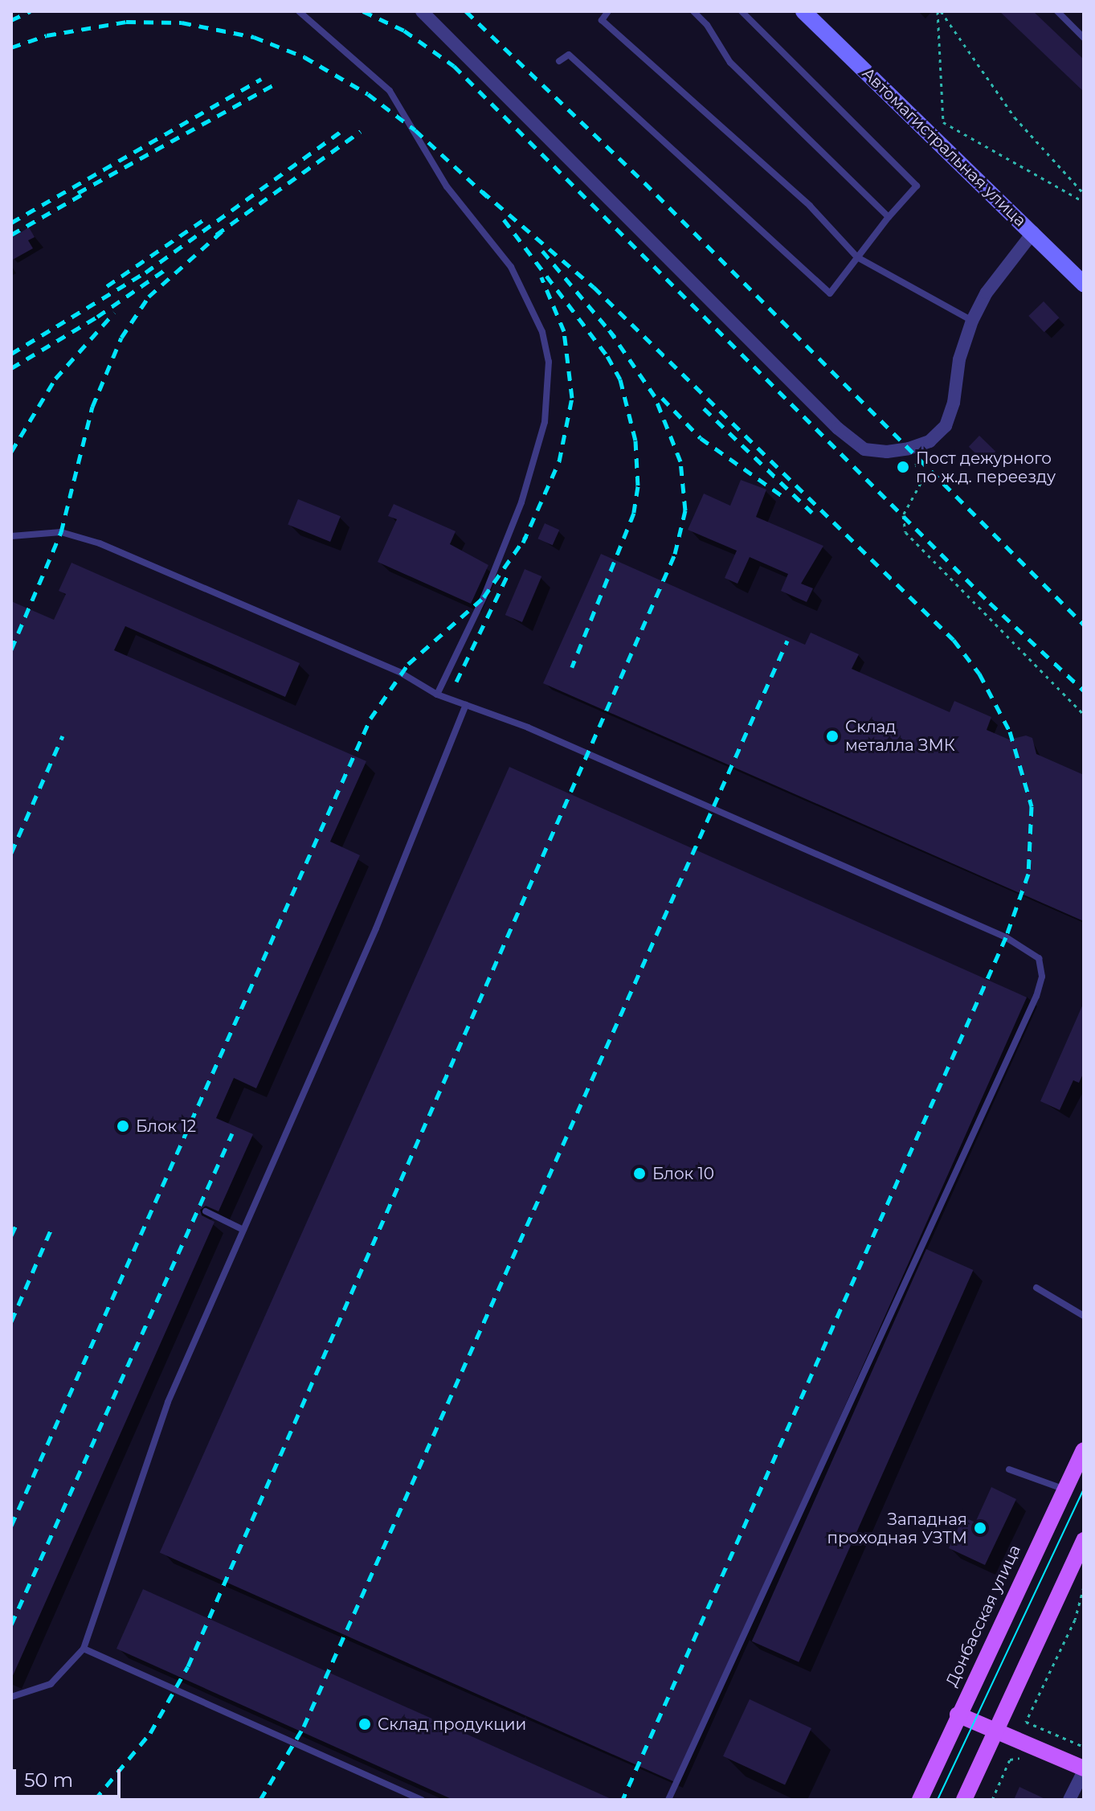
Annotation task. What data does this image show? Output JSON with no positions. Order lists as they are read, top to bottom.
{
  "streets": {
    "main road": ["Автомагистральная улица", "Донбасская улица"]
  },
  "places": [
    "Пост дежурного по ж.д. переезду",
    "Склад металла ЗМК",
    "Блок 12",
    "Блок 10",
    "Западная проходная УЗТМ",
    "Склад продукции"
  ],
  "scale_bar": "50 m"
}
